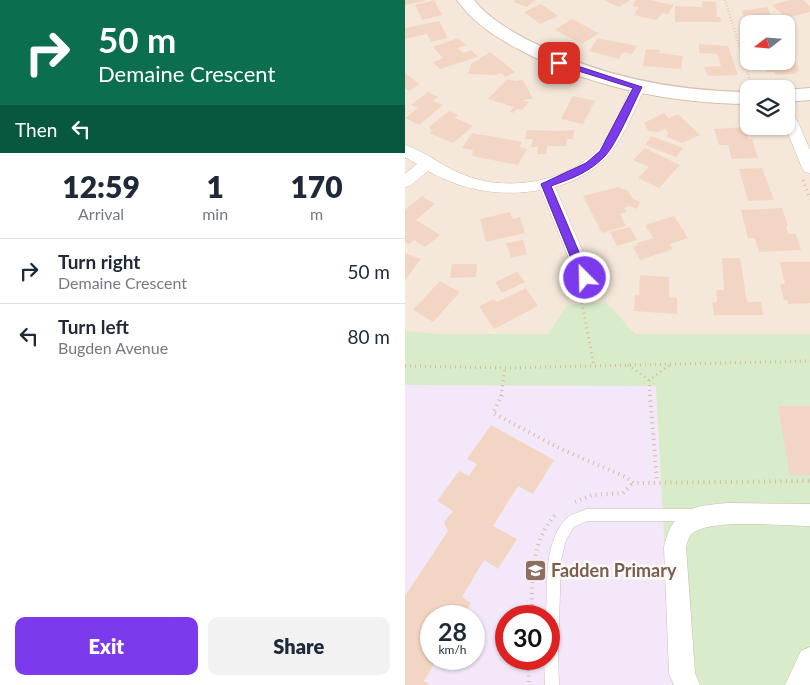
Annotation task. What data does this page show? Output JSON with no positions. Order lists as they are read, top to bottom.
{
  "places": {
    "school or university": ["Fadden Primary"]
  },
  "north": "left",
  "page": {
    "turn": ["50 m", "Demaine Crescent"],
    "then": "Then",
    "eta": [
      "12:59",
      "Arrival",
      "1",
      "min",
      "170",
      "m"
    ],
    "list": [
      {
        "name": "Turn right",
        "note": "Demaine Crescent",
        "value": "50 m"
      },
      {
        "name": "Turn left",
        "note": "Bugden Avenue",
        "value": "80 m"
      }
    ],
    "speed": "28 km/h",
    "limit": "30",
    "buttons": ["Exit", "Share"]
  }
}
